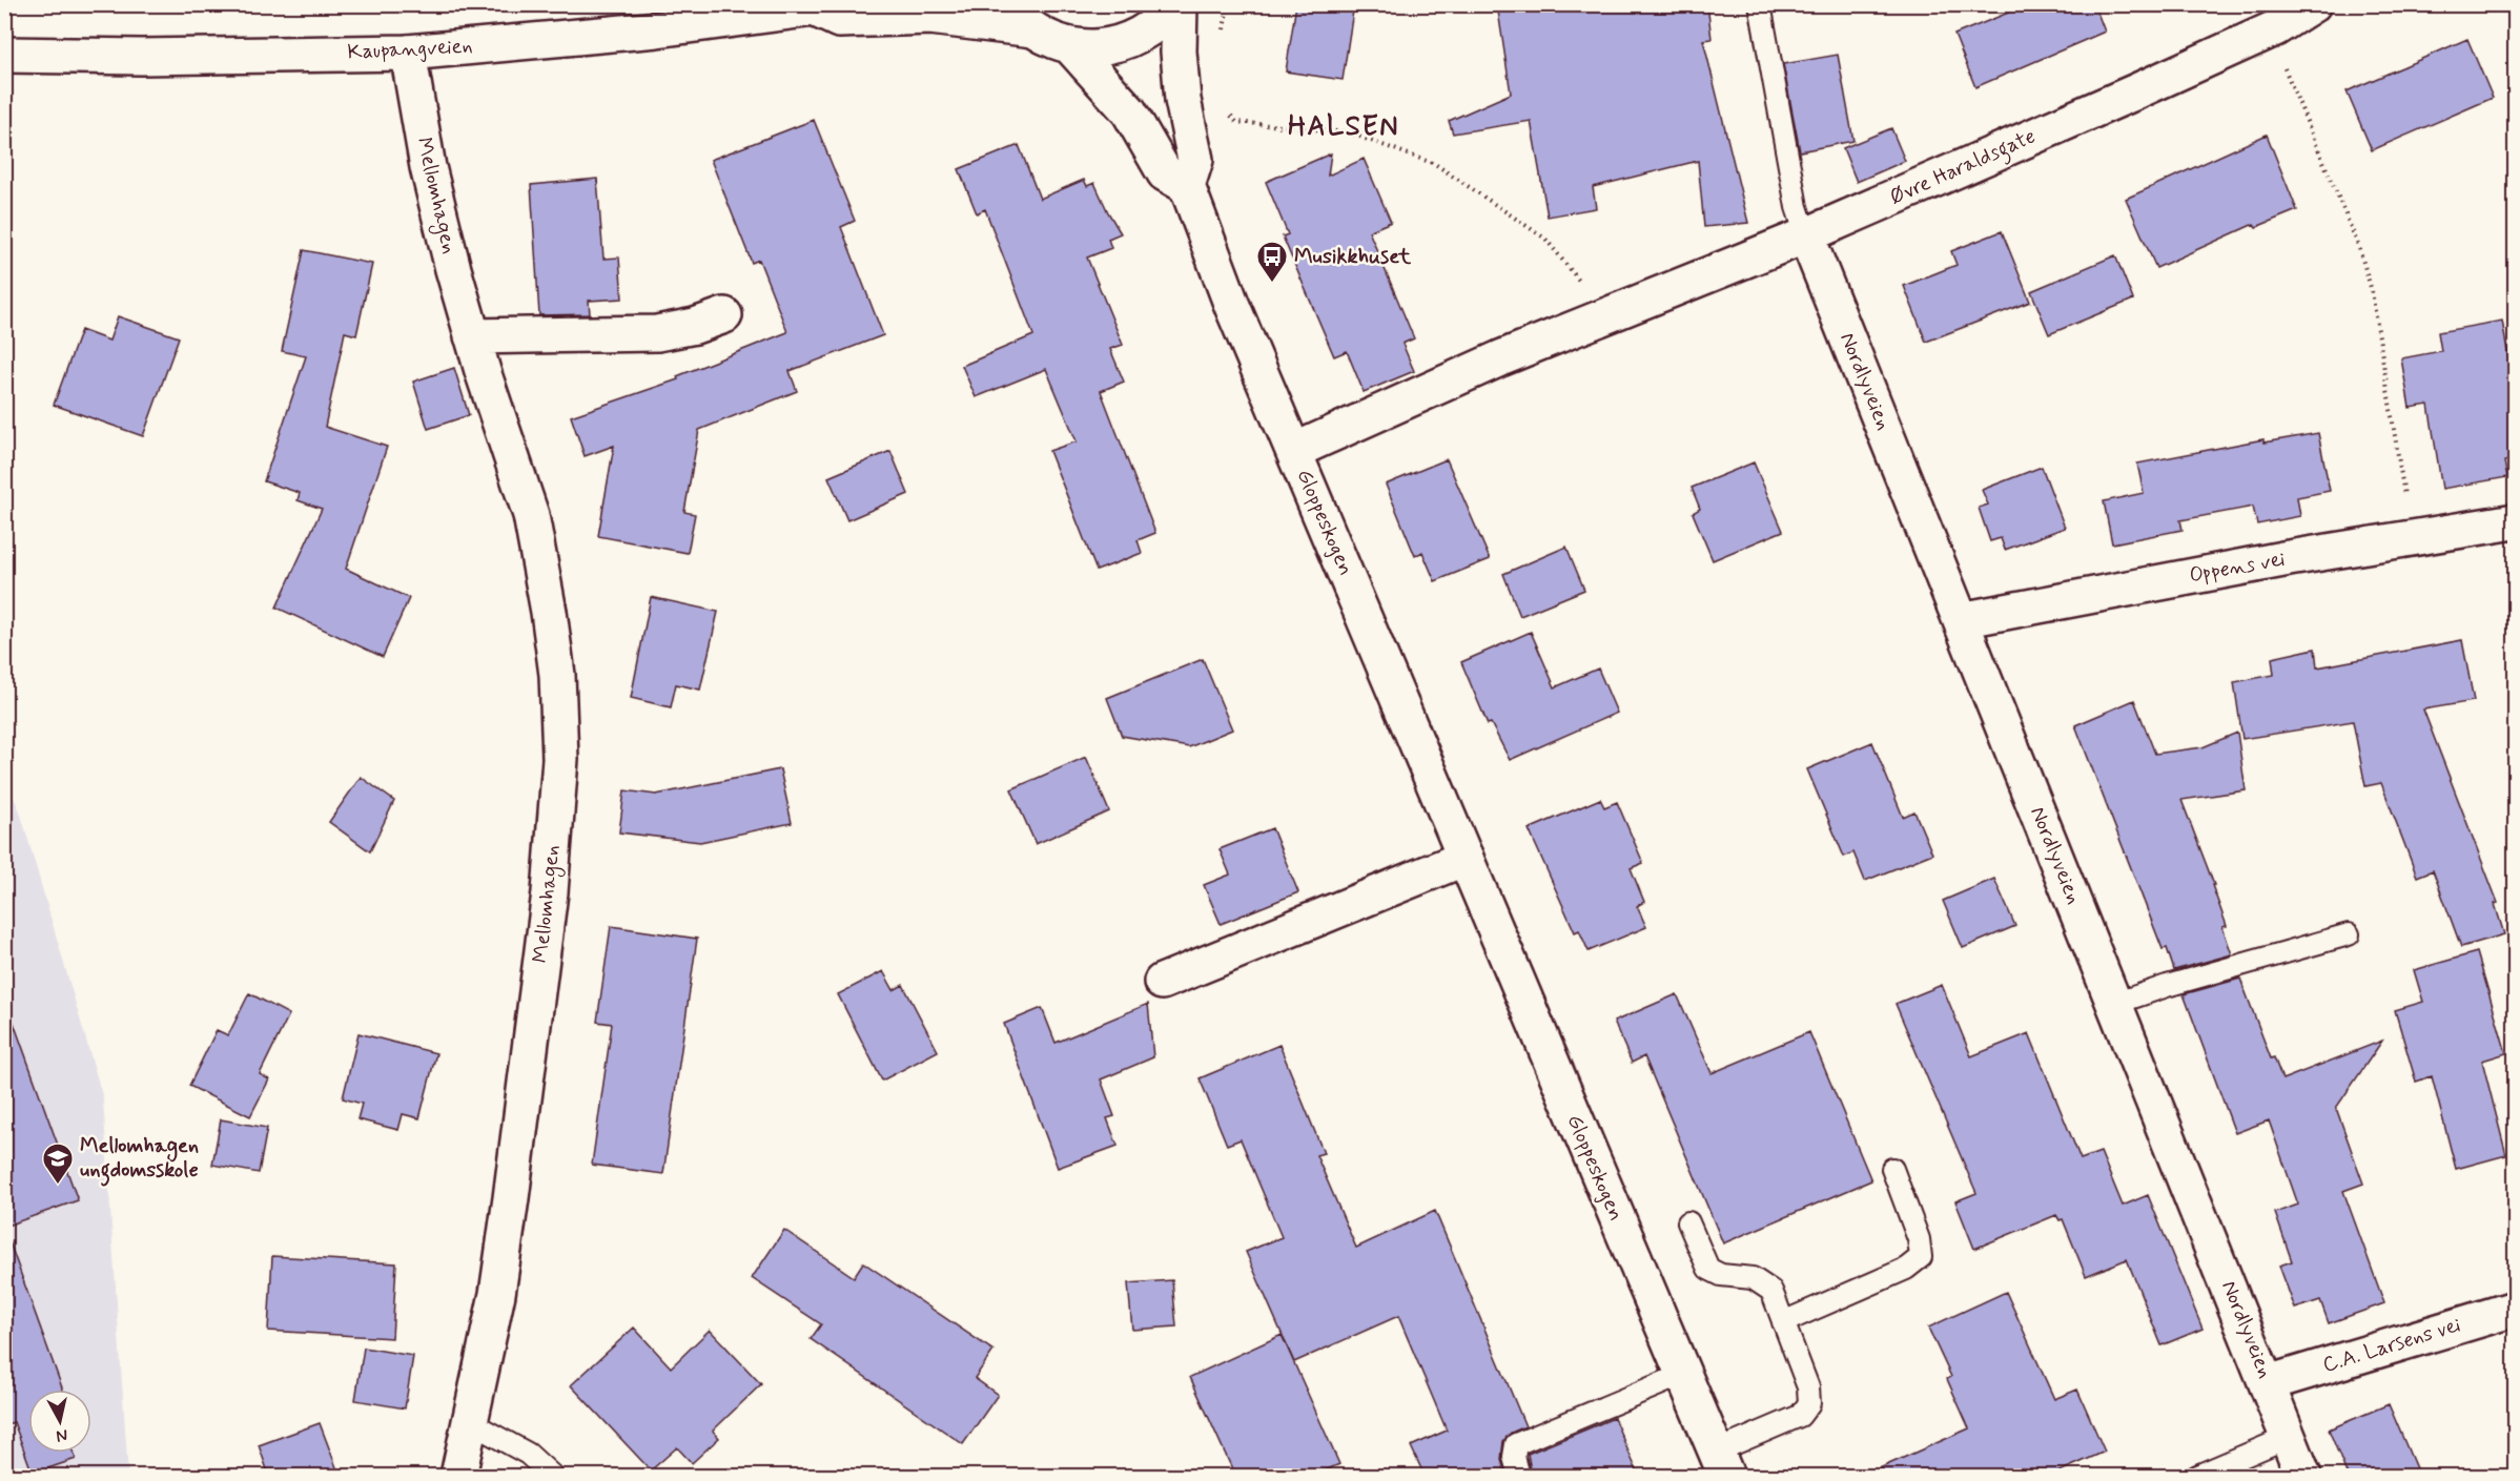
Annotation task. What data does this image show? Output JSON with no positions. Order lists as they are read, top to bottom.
{
  "streets": {
    "street": [
      "Kaupangveien",
      "Øvre Haraldsgate",
      "Mellomhagen",
      "Nordlyveien",
      "Gloppeskogen",
      "Oppens vei",
      "C.A. Larsens vei"
    ]
  },
  "crossings": [
    ["Kaupangveien", "Mellomhagen"],
    ["Øvre Haraldsgate", "Nordlyveien"],
    ["Øvre Haraldsgate", "Gloppeskogen"],
    ["Nordlyveien", "Oppens vei"],
    ["Nordlyveien", "C.A. Larsens vei"]
  ],
  "districts": ["HALSEN"],
  "places": {
    "bus stop": ["Musikkhuset"],
    "school or university": ["Mellomhagen ungdomsskole"]
  },
  "north": "bottom"
}
